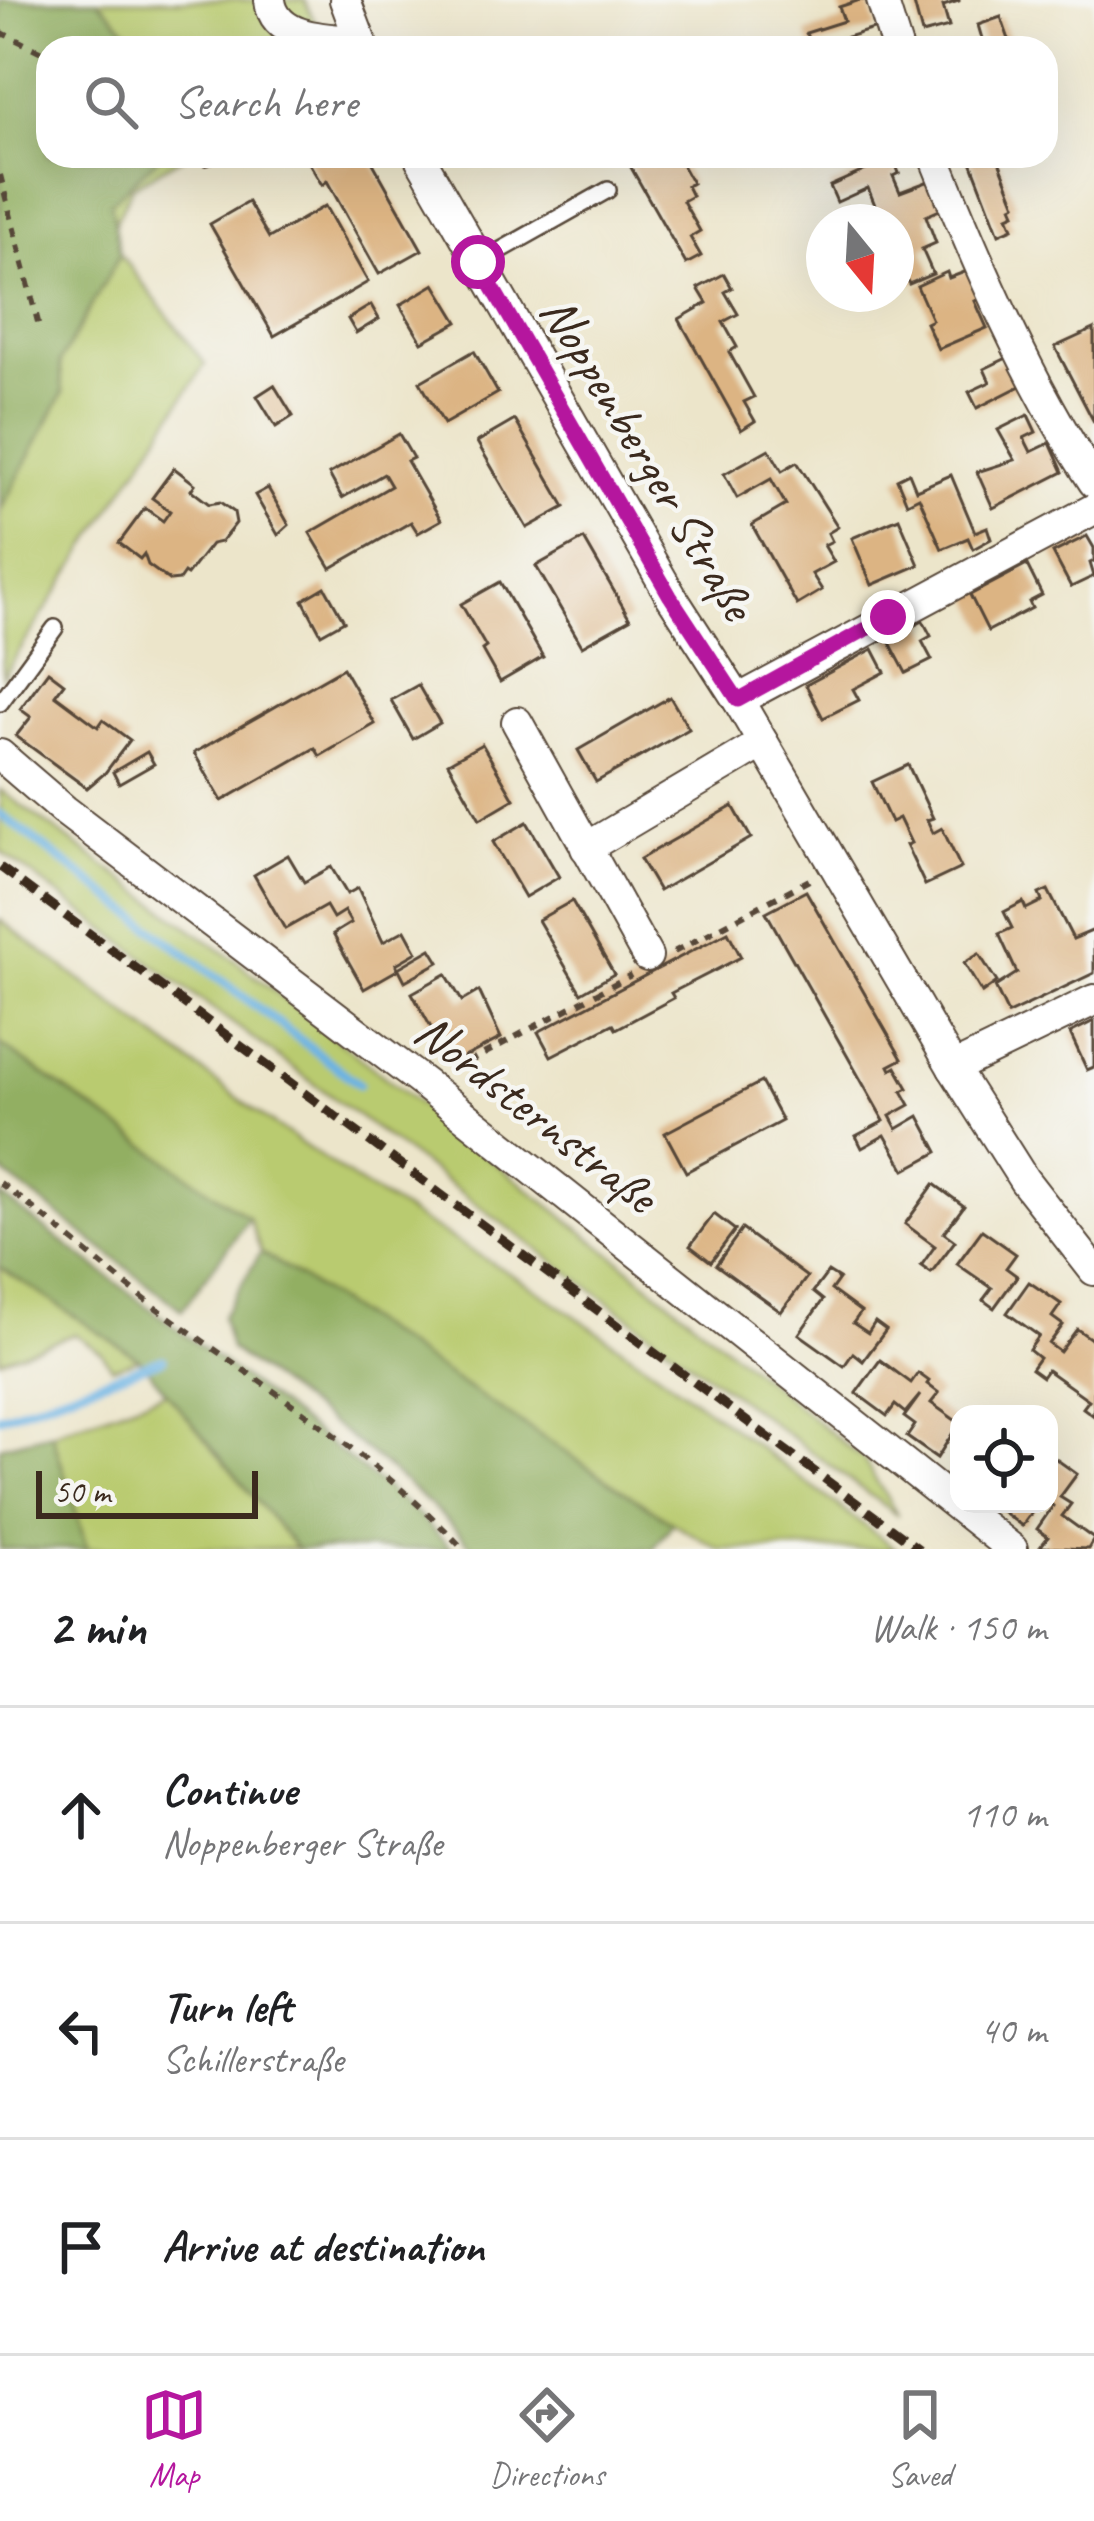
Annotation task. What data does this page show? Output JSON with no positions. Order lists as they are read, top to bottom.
{
  "streets": {
    "street": ["Noppenberger Straße", "Nordsternstraße"]
  },
  "scale_bar": "50 m",
  "north": "bottom",
  "page": {
    "search": "Search here",
    "scale": "50 m",
    "heading": ["2 min", "Walk · 150 m"],
    "list": [
      ["Continue", "Noppenberger Straße", "110 m"],
      ["Turn left", "Schillerstraße", "40 m"],
      "Arrive at destination"
    ],
    "nav": ["Map", "Directions", "Saved"]
  }
}
